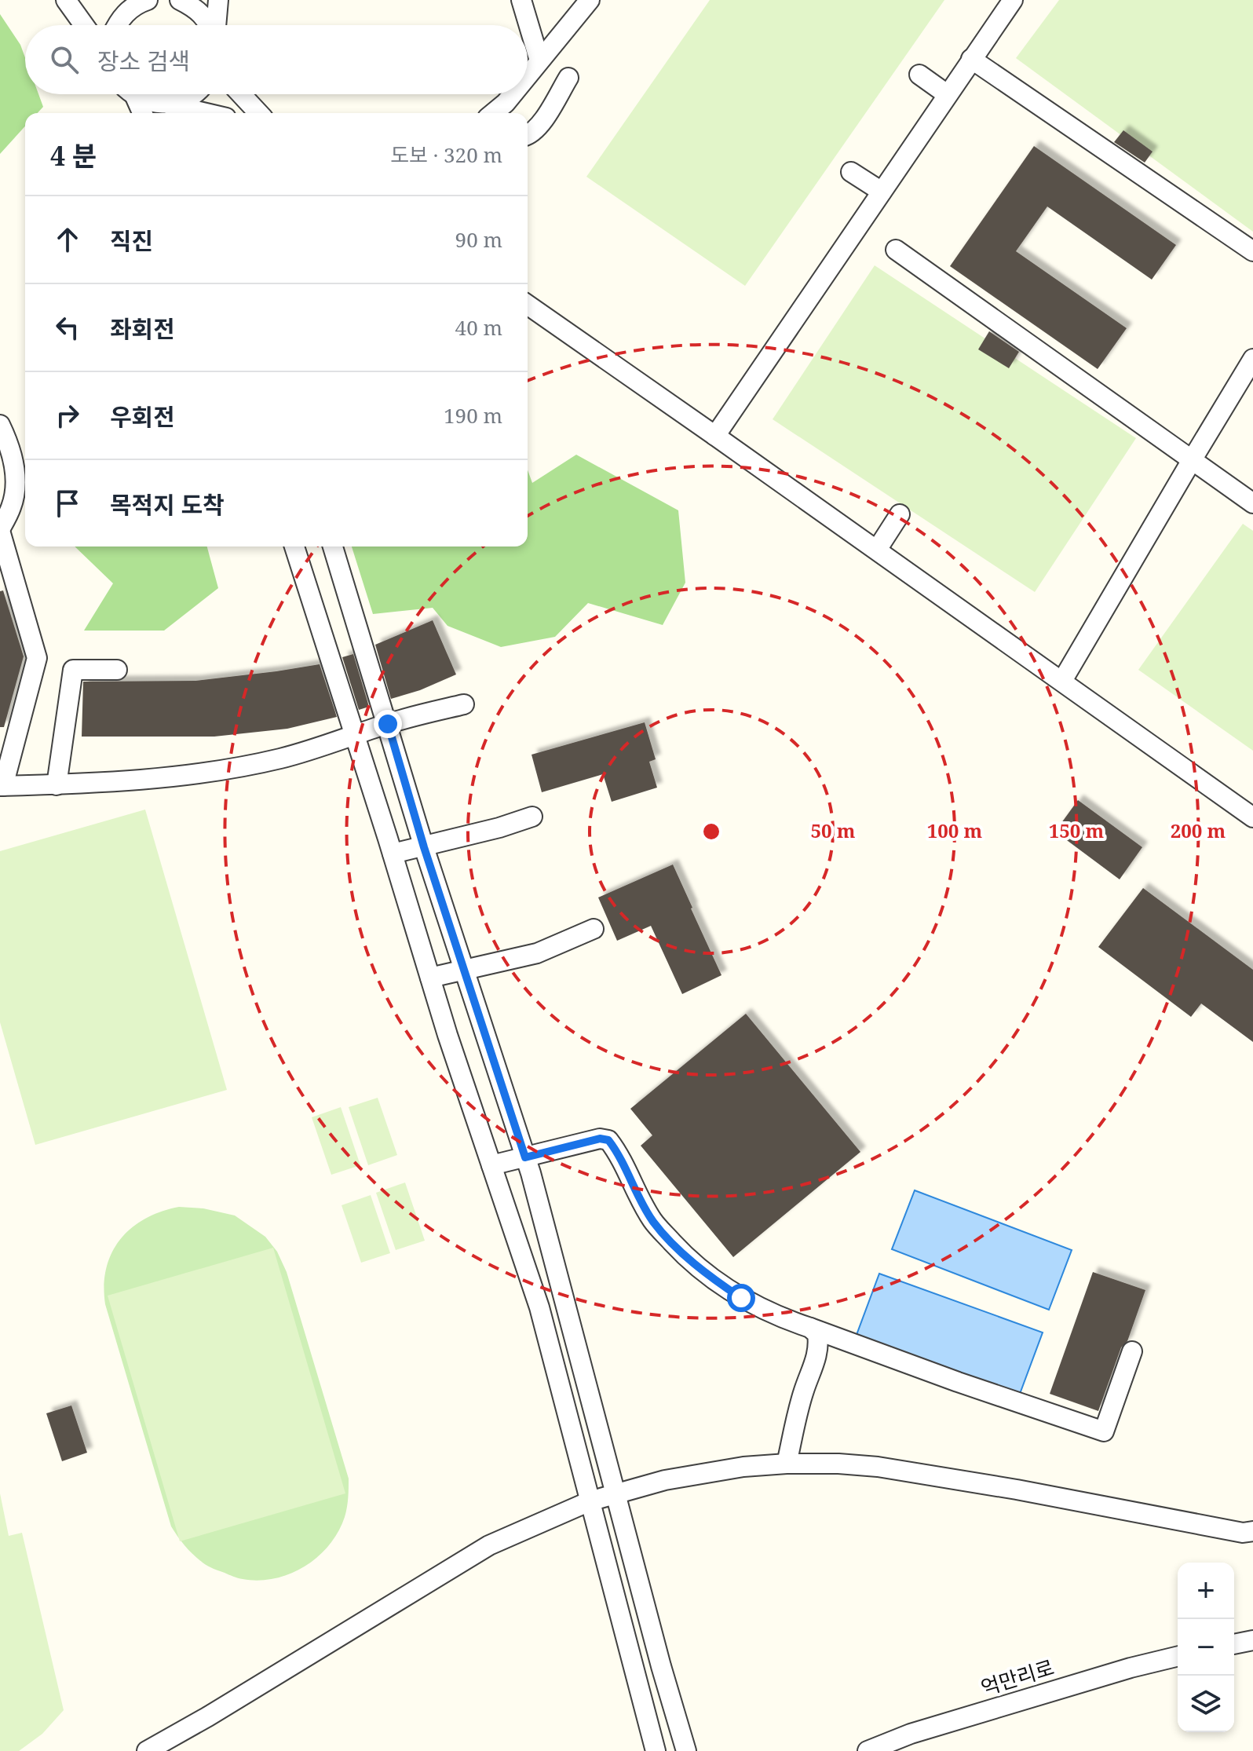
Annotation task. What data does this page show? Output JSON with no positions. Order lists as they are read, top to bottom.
{
  "streets": {
    "street": ["억만리로"]
  },
  "page": {
    "search": "장소 검색",
    "heading": ["4 분", "도보 · 320 m"],
    "list": [
      ["직진", "90 m"],
      ["좌회전", "40 m"],
      ["우회전", "190 m"],
      "목적지 도착"
    ],
    "map_buttons": ["+", "−"]
  },
  "rings": [
    "50 m",
    "100 m",
    "150 m",
    "200 m"
  ]
}
